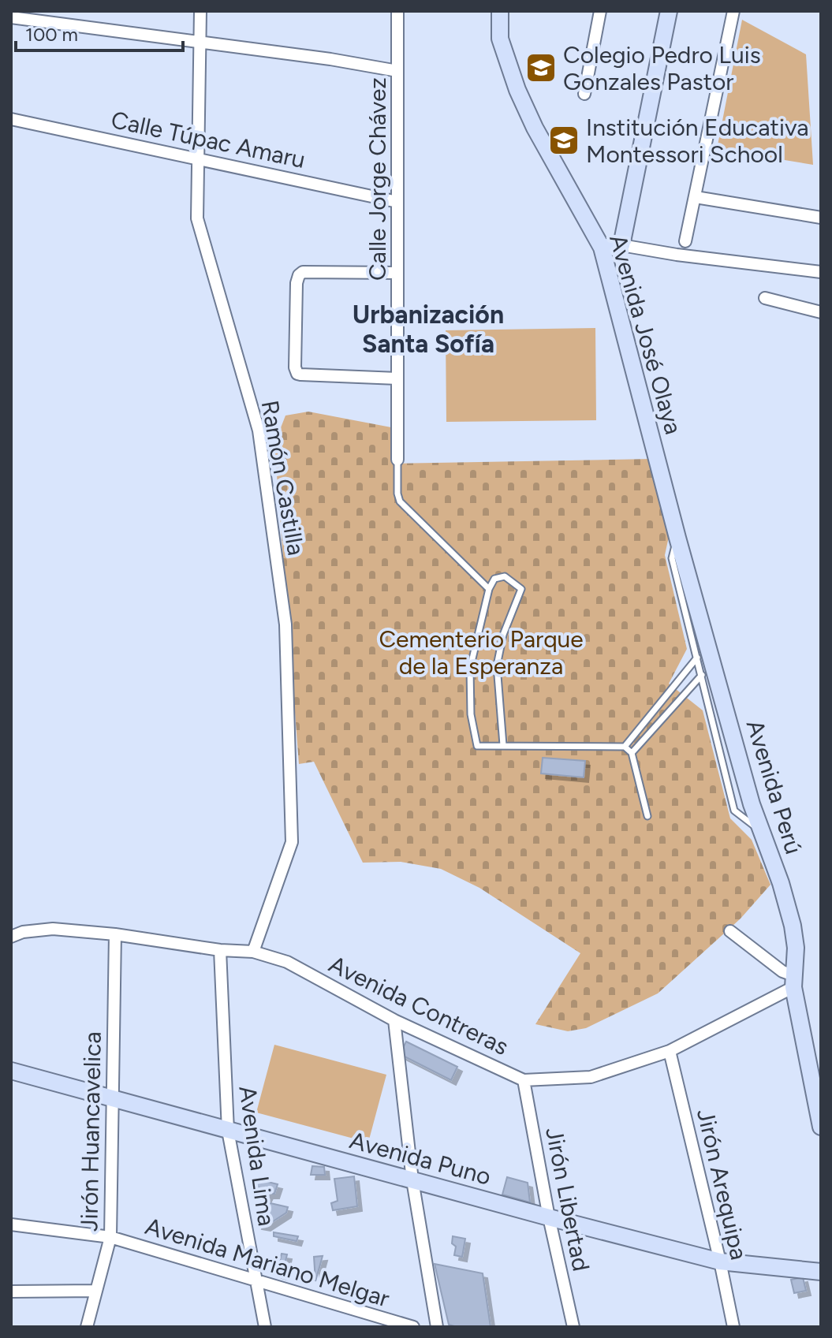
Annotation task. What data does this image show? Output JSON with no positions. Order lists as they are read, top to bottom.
{
  "streets": {
    "main road": ["Avenida José Olaya", "Avenida Perú", "Avenida Puno"],
    "street": [
      "Calle Túpac Amaru",
      "Calle Jorge Chávez",
      "Ramón Castilla",
      "Avenida Contreras",
      "Jirón Huancavelica",
      "Avenida Lima",
      "Jirón Arequipa",
      "Jirón Libertad",
      "Avenida Mariano Melgar"
    ]
  },
  "crossings": [
    ["Calle Túpac Amaru", "Calle Jorge Chávez"],
    ["Calle Túpac Amaru", "Ramón Castilla"],
    ["Avenida José Olaya", "Avenida Perú"],
    ["Ramón Castilla", "Avenida Contreras"],
    ["Avenida Perú", "Avenida Contreras"],
    ["Avenida Contreras", "Jirón Huancavelica"],
    ["Avenida Contreras", "Avenida Lima"],
    ["Avenida Contreras", "Jirón Arequipa"],
    ["Avenida Contreras", "Jirón Libertad"],
    ["Jirón Huancavelica", "Avenida Puno"],
    ["Jirón Huancavelica", "Avenida Mariano Melgar"],
    ["Avenida Lima", "Avenida Puno"],
    ["Avenida Lima", "Avenida Mariano Melgar"],
    ["Avenida Puno", "Jirón Arequipa"],
    ["Avenida Puno", "Jirón Libertad"]
  ],
  "districts": ["Urbanización Santa Sofía"],
  "parks": ["Cementerio Parque de la Esperanza"],
  "places": {
    "school or university": ["Colegio Pedro Luis Gonzales Pastor", "Institución Educativa Montessori School"]
  },
  "scale_bar": "100 m"
}
